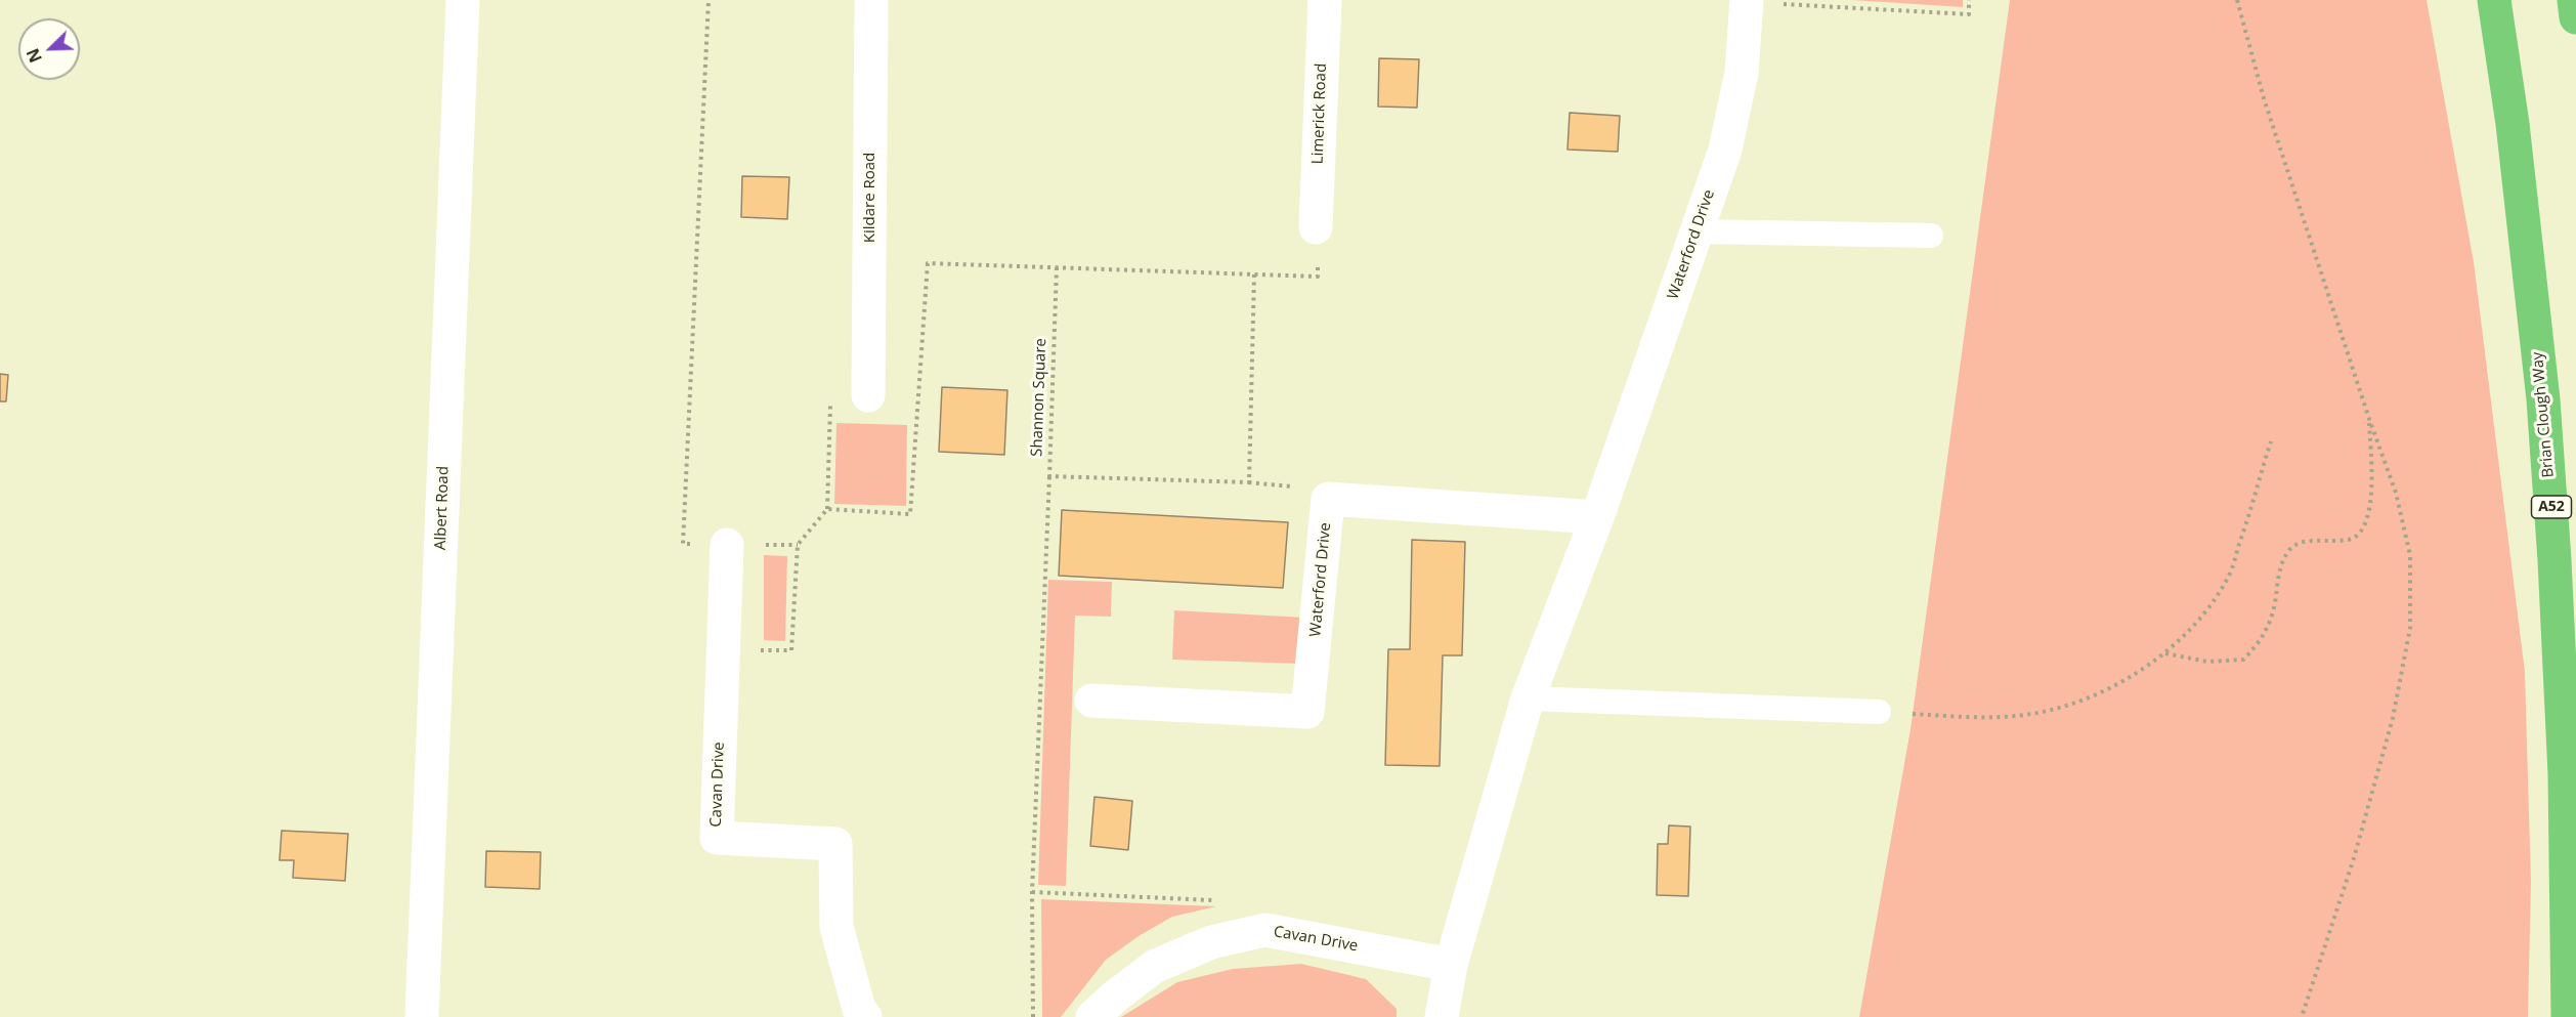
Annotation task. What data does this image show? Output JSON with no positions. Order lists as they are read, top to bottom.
{
  "streets": {
    "highway": ["Brian Clough Way", "A52"],
    "street": [
      "Limerick Road",
      "Kildare Road",
      "Waterford Drive",
      "Albert Road",
      "Cavan Drive"
    ],
    "path": ["Shannon Square"]
  },
  "crossings": [
    ["Waterford Drive", "Shannon Square"],
    ["Waterford Drive", "Cavan Drive"]
  ],
  "north": "bottom left"
}
